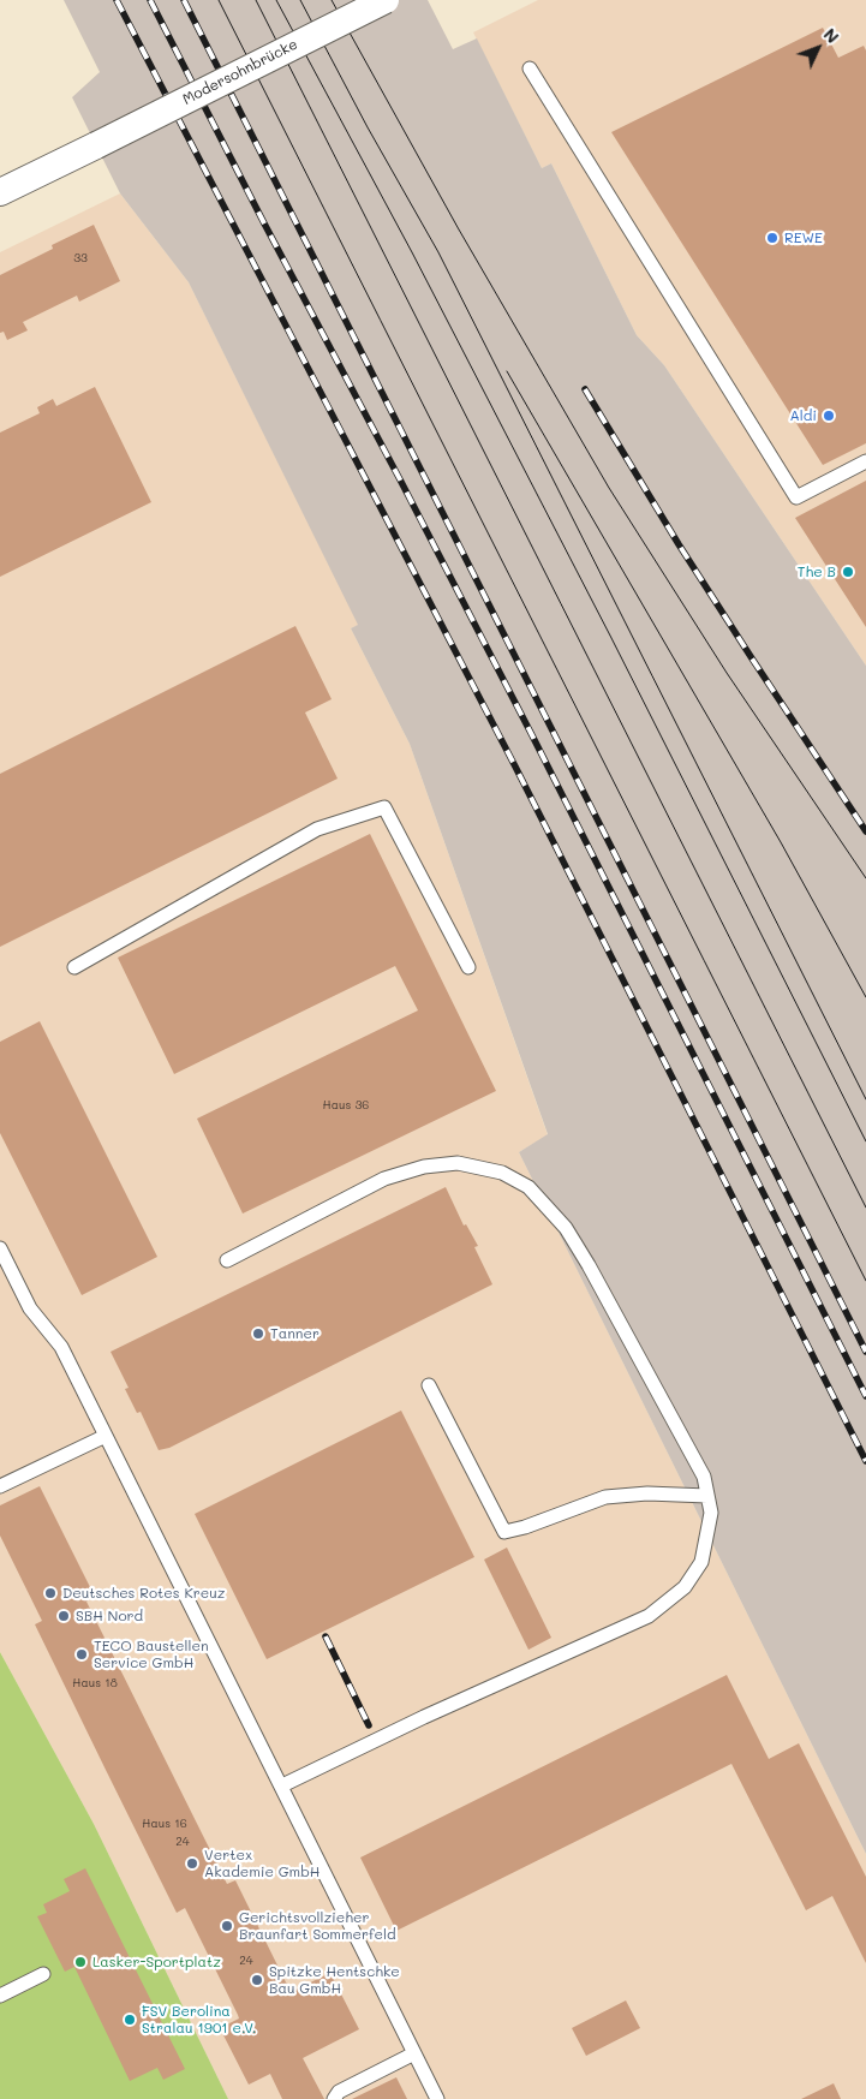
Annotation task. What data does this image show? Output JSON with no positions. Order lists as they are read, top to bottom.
{
  "streets": {
    "street": ["Modersohnbrücke"]
  },
  "places": [
    "REWE",
    "Aldi",
    "The B",
    "Tanner",
    "Deutsches Rotes Kreuz",
    "SBH Nord",
    "TECO Baustellen Service GmbH",
    "Vertex Akademie GmbH",
    "Gerichtsvollzieher Braunfart Sommerfeld",
    "Lasker-Sportplatz",
    "Spitzke Hentschke Bau GmbH",
    "FSV Berolina Stralau 1901 e.V."
  ],
  "house_numbers": [
    "33",
    "Haus 36",
    "Haus 18",
    "Haus 16",
    "24",
    "24"
  ],
  "north": "top right"
}
